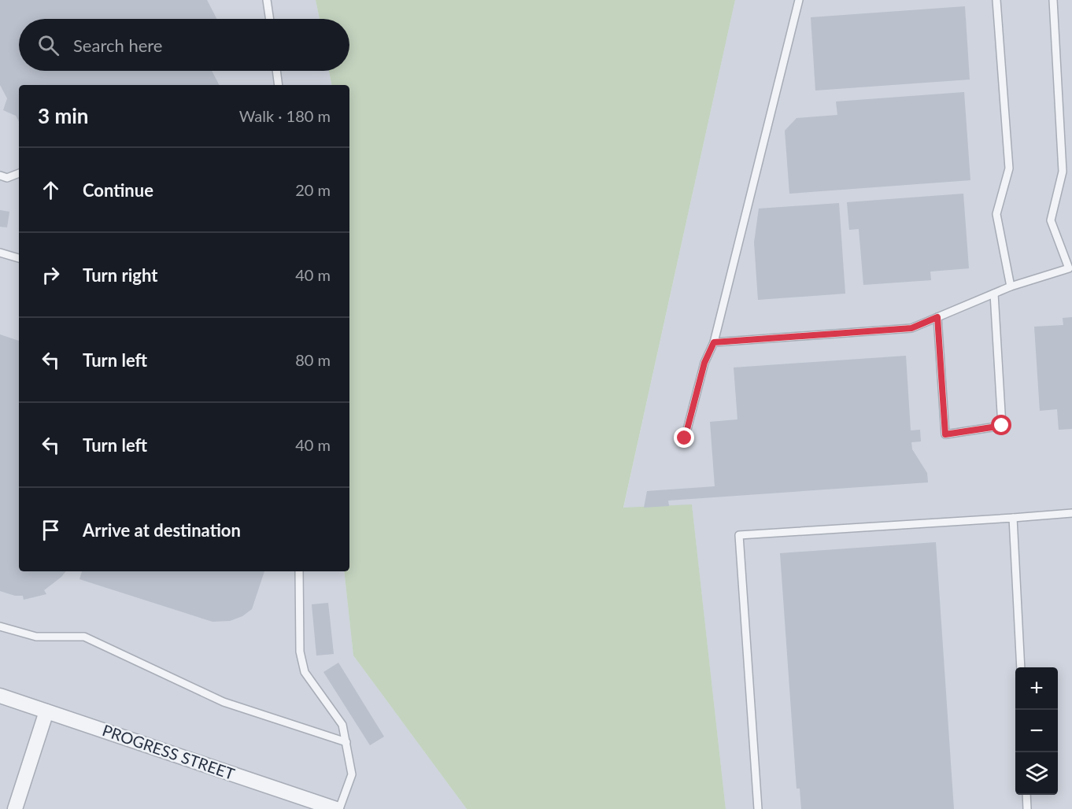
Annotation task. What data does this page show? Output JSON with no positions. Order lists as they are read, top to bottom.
{
  "streets": {
    "street": ["PROGRESS STREET"]
  },
  "page": {
    "search": "Search here",
    "heading": ["3 min", "Walk · 180 m"],
    "list": [
      ["Continue", "20 m"],
      ["Turn right", "40 m"],
      ["Turn left", "80 m"],
      ["Turn left", "40 m"],
      "Arrive at destination"
    ],
    "map_buttons": ["+", "−"]
  }
}
